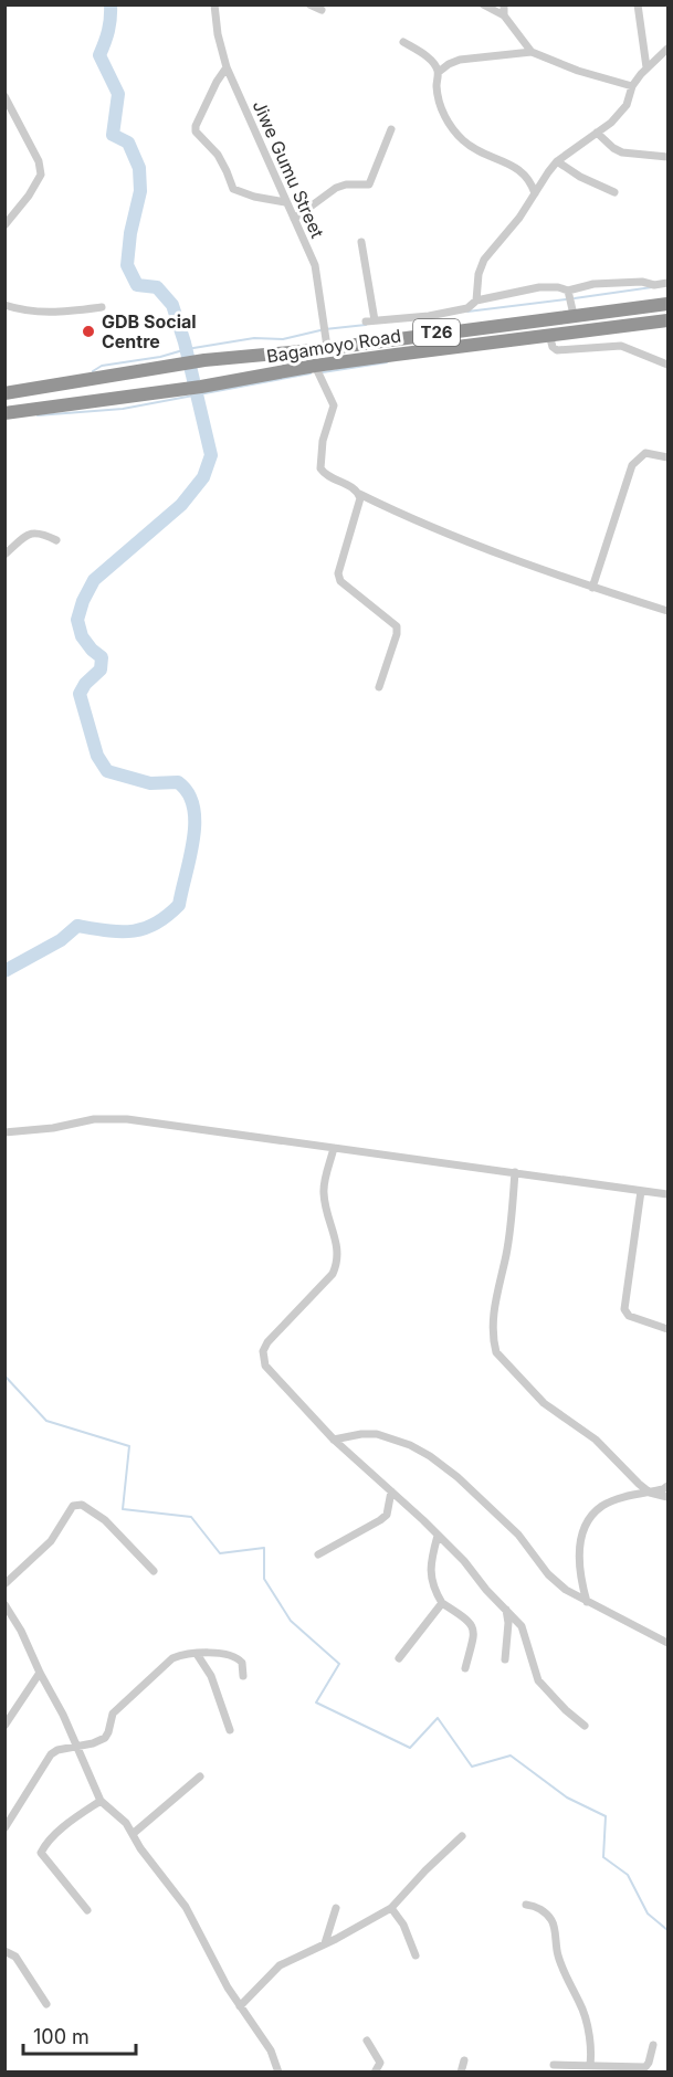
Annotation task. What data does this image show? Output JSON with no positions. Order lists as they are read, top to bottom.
{
  "streets": {
    "highway": ["T26", "Bagamoyo Road"],
    "street": ["Jiwe Gumu Street"]
  },
  "crossings": [
    ["Jiwe Gumu Street", "Bagamoyo Road"]
  ],
  "places": ["GDB Social Centre"],
  "scale_bar": "100 m"
}
